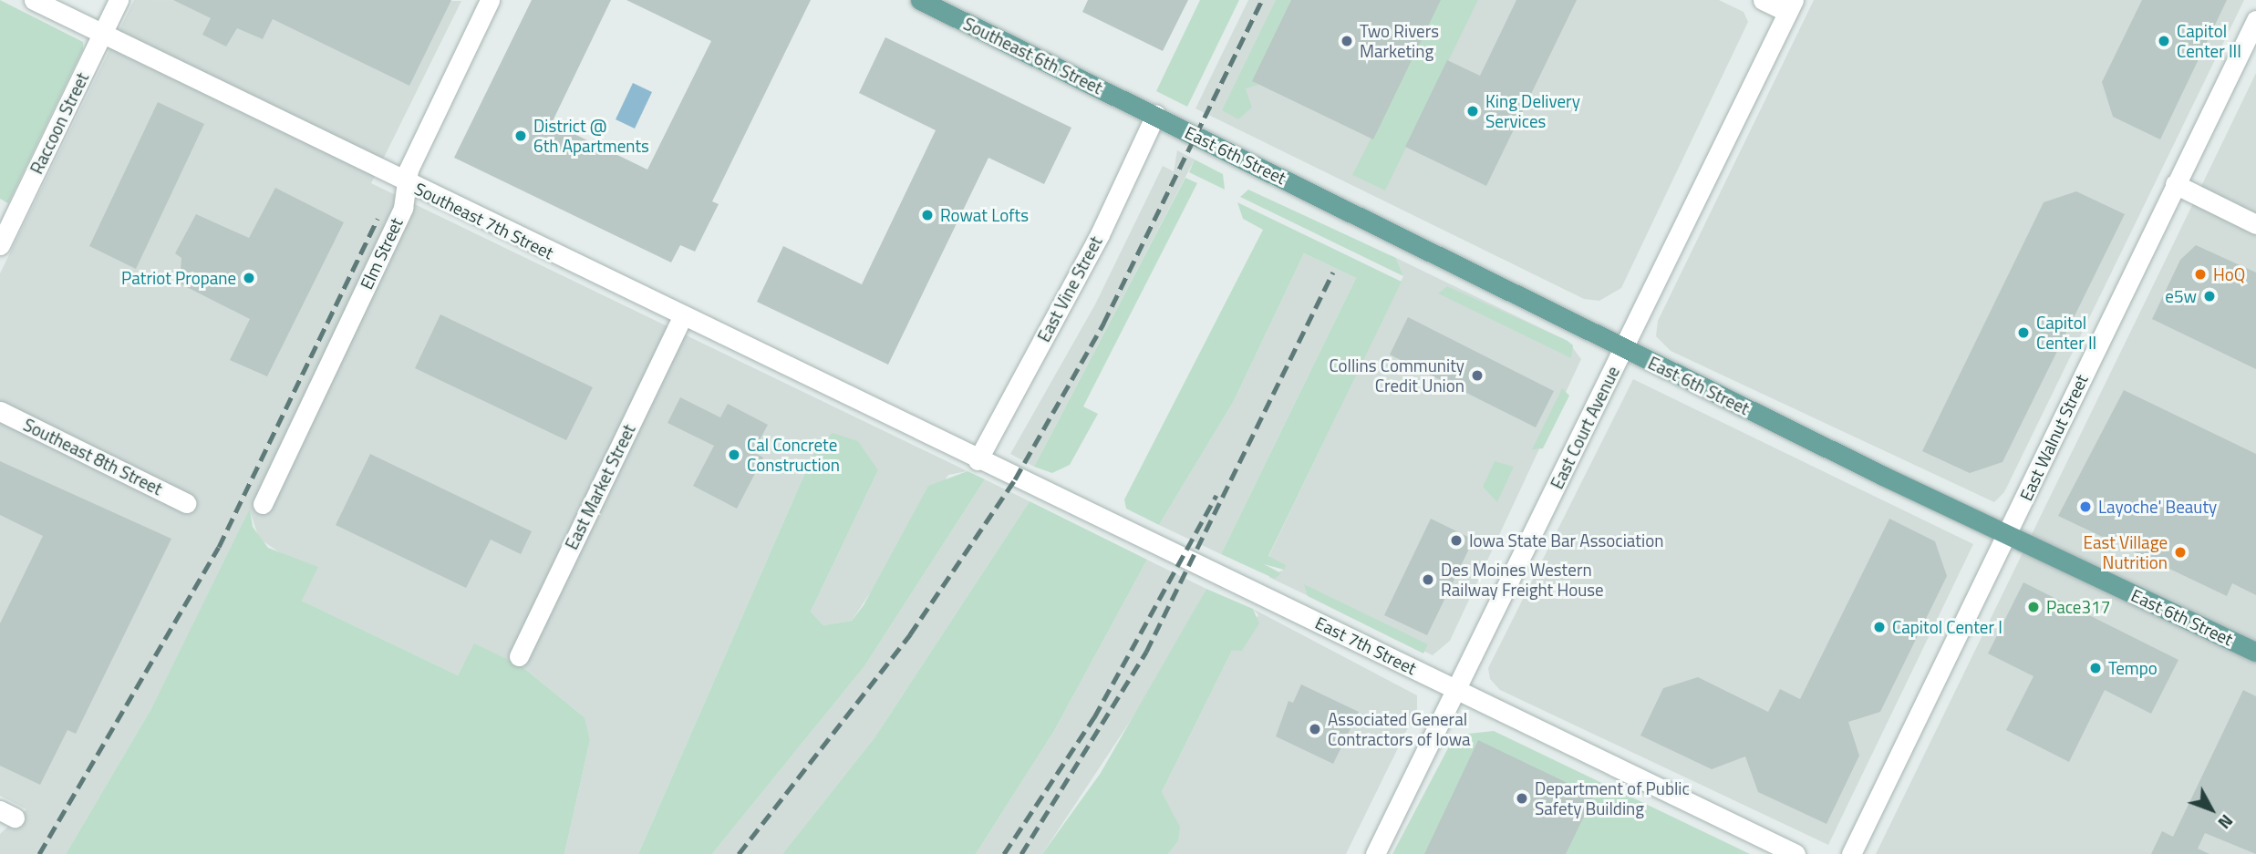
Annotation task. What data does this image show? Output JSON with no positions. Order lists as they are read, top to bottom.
{
  "streets": {
    "main road": ["Southeast 6th Street", "East 6th Street"],
    "street": [
      "Raccoon Street",
      "Southeast 7th Street",
      "Elm Street",
      "East Vine Street",
      "East Court Avenue",
      "East Walnut Street",
      "Southeast 8th Street",
      "East Market Street",
      "East 7th Street"
    ]
  },
  "crossings": [
    ["Southeast 6th Street", "East 6th Street"],
    ["Southeast 6th Street", "East Vine Street"],
    ["Raccoon Street", "Southeast 7th Street"],
    ["East 6th Street", "East Vine Street"],
    ["East 6th Street", "East Court Avenue"],
    ["East 6th Street", "East Walnut Street"],
    ["Southeast 7th Street", "Elm Street"],
    ["Southeast 7th Street", "East Market Street"],
    ["Southeast 7th Street", "East 7th Street"],
    ["East Vine Street", "East 7th Street"],
    ["East Court Avenue", "East 7th Street"]
  ],
  "places": [
    "Two Rivers Marketing",
    "Capitol Center III",
    "King Delivery Services",
    "District @ 6th Apartments",
    "Rowat Lofts",
    "HoQ",
    "Patriot Propane",
    "e5w",
    "Capitol Center II",
    "Collins Community Credit Union",
    "Cal Concrete Construction",
    "Layoche' Beauty",
    "Iowa State Bar Association",
    "East Village Nutrition",
    "Des Moines Western Railway Freight House",
    "Pace317",
    "Capitol Center I",
    "Tempo",
    "Associated General Contractors of Iowa",
    "Department of Public Safety Building"
  ],
  "north": "bottom right"
}
